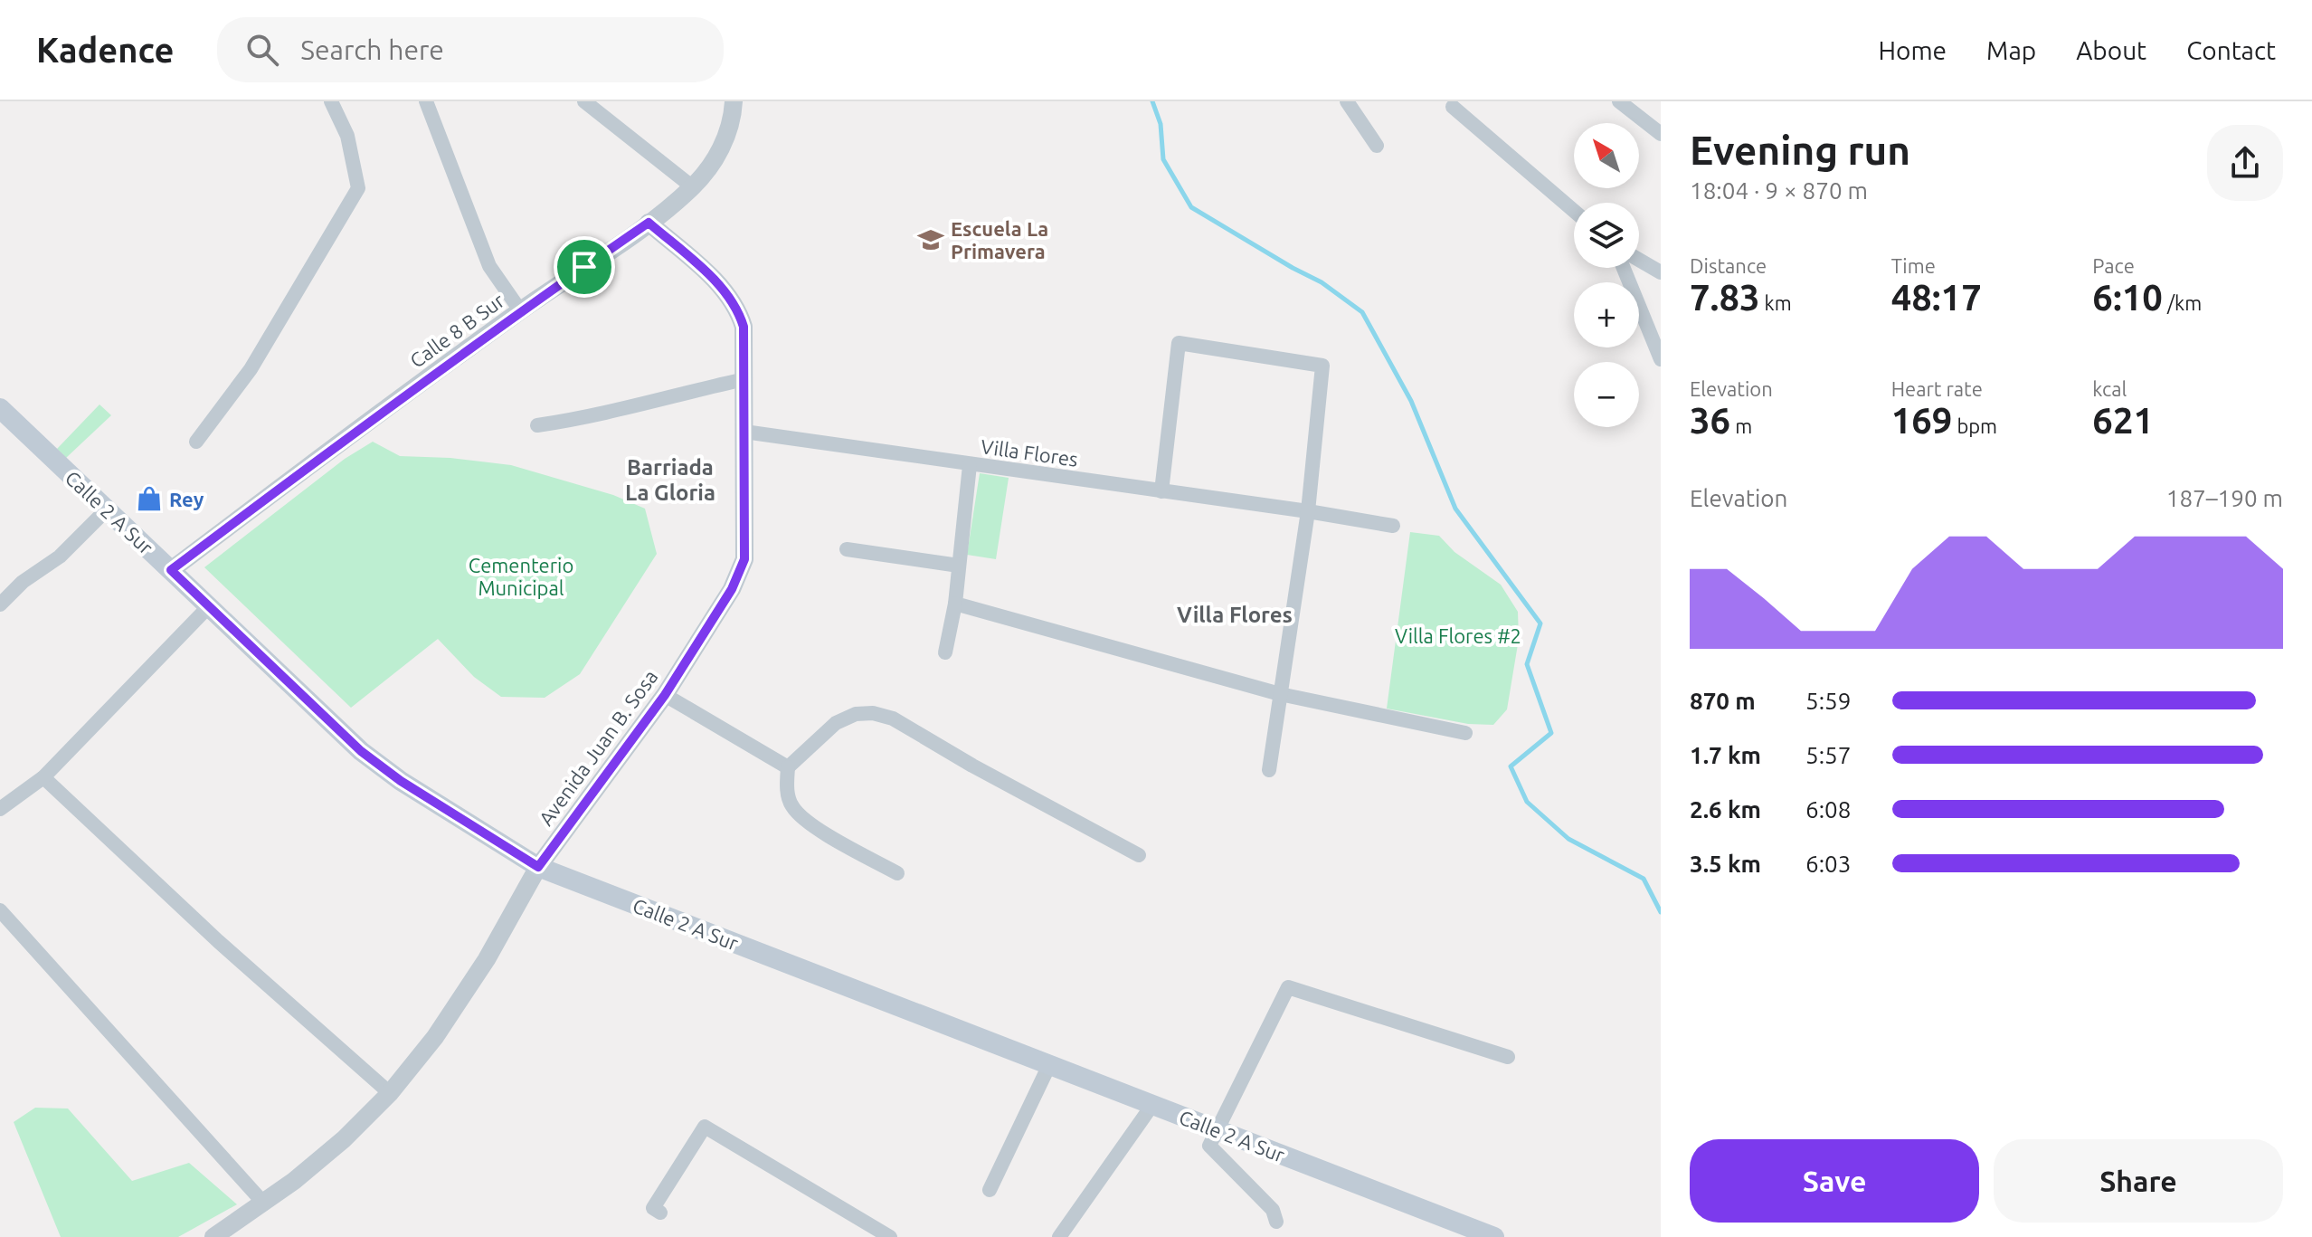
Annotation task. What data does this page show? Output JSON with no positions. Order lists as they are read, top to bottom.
{
  "streets": {
    "main road": ["Calle 2 A Sur"],
    "street": ["Calle 8 B Sur", "Villa Flores", "Avenida Juan B. Sosa"]
  },
  "crossings": [
    ["Calle 8 B Sur", "Calle 2 A Sur"],
    ["Villa Flores", "Avenida Juan B. Sosa"],
    ["Calle 2 A Sur", "Avenida Juan B. Sosa"]
  ],
  "districts": ["Barriada La Gloria", "Villa Flores"],
  "parks": ["Cementerio Municipal", "Villa Flores #2"],
  "places": {
    "school or university": ["Escuela La Primavera"],
    "shop": ["Rey"]
  },
  "north": "top left",
  "page": {
    "header": "Kadence",
    "search": "Search here",
    "nav": [
      "Home",
      "Map",
      "About",
      "Contact"
    ],
    "heading": ["Evening run", "18:04 · 9 × 870 m"],
    "map_buttons": ["+", "−"],
    "stats": [
      ["Distance", "7.83 km"],
      ["Time", "48:17"],
      ["Pace", "6:10 /km"],
      ["Elevation", "36 m"],
      ["Heart rate", "169 bpm"],
      ["kcal", "621"]
    ],
    "chart": ["Elevation", "187–190 m"],
    "list": [
      {
        "name": "870 m",
        "note": "5:59"
      },
      {
        "name": "1.7 km",
        "note": "5:57"
      },
      {
        "name": "2.6 km",
        "note": "6:08"
      },
      {
        "name": "3.5 km",
        "note": "6:03"
      }
    ],
    "buttons": ["Save", "Share"]
  }
}
